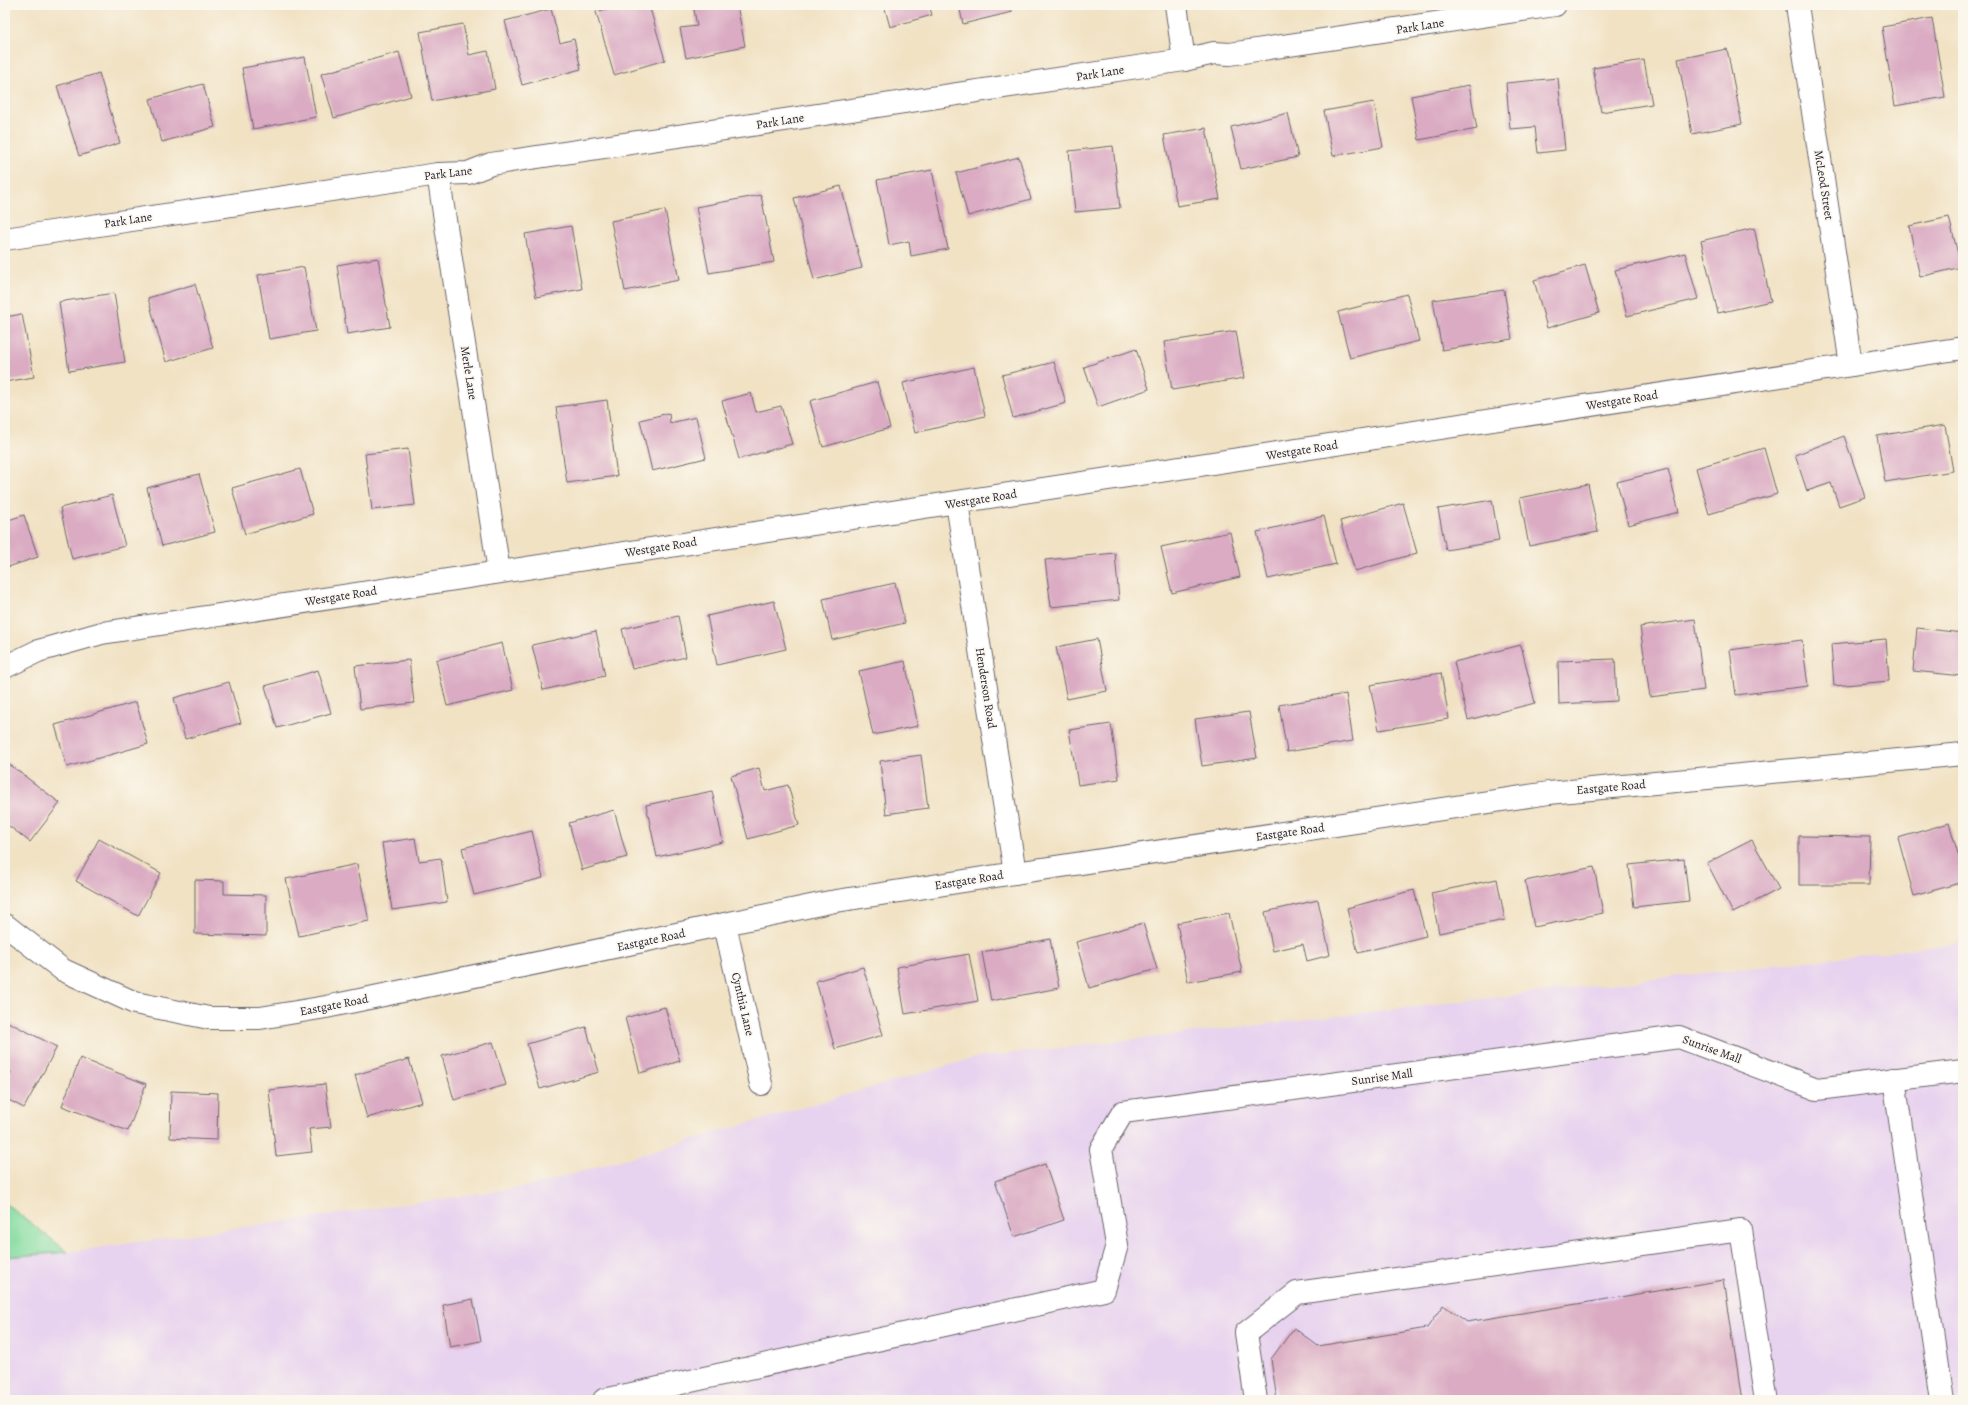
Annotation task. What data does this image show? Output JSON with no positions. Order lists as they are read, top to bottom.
{
  "streets": {
    "street": [
      "Park Lane",
      "McLeod Street",
      "Merle Lane",
      "Westgate Road",
      "Henderson Road",
      "Eastgate Road",
      "Cynthia Lane",
      "Sunrise Mall"
    ]
  },
  "crossings": [
    ["Park Lane", "Merle Lane"],
    ["McLeod Street", "Westgate Road"],
    ["Merle Lane", "Westgate Road"],
    ["Westgate Road", "Henderson Road"],
    ["Henderson Road", "Eastgate Road"],
    ["Eastgate Road", "Cynthia Lane"]
  ]
}
